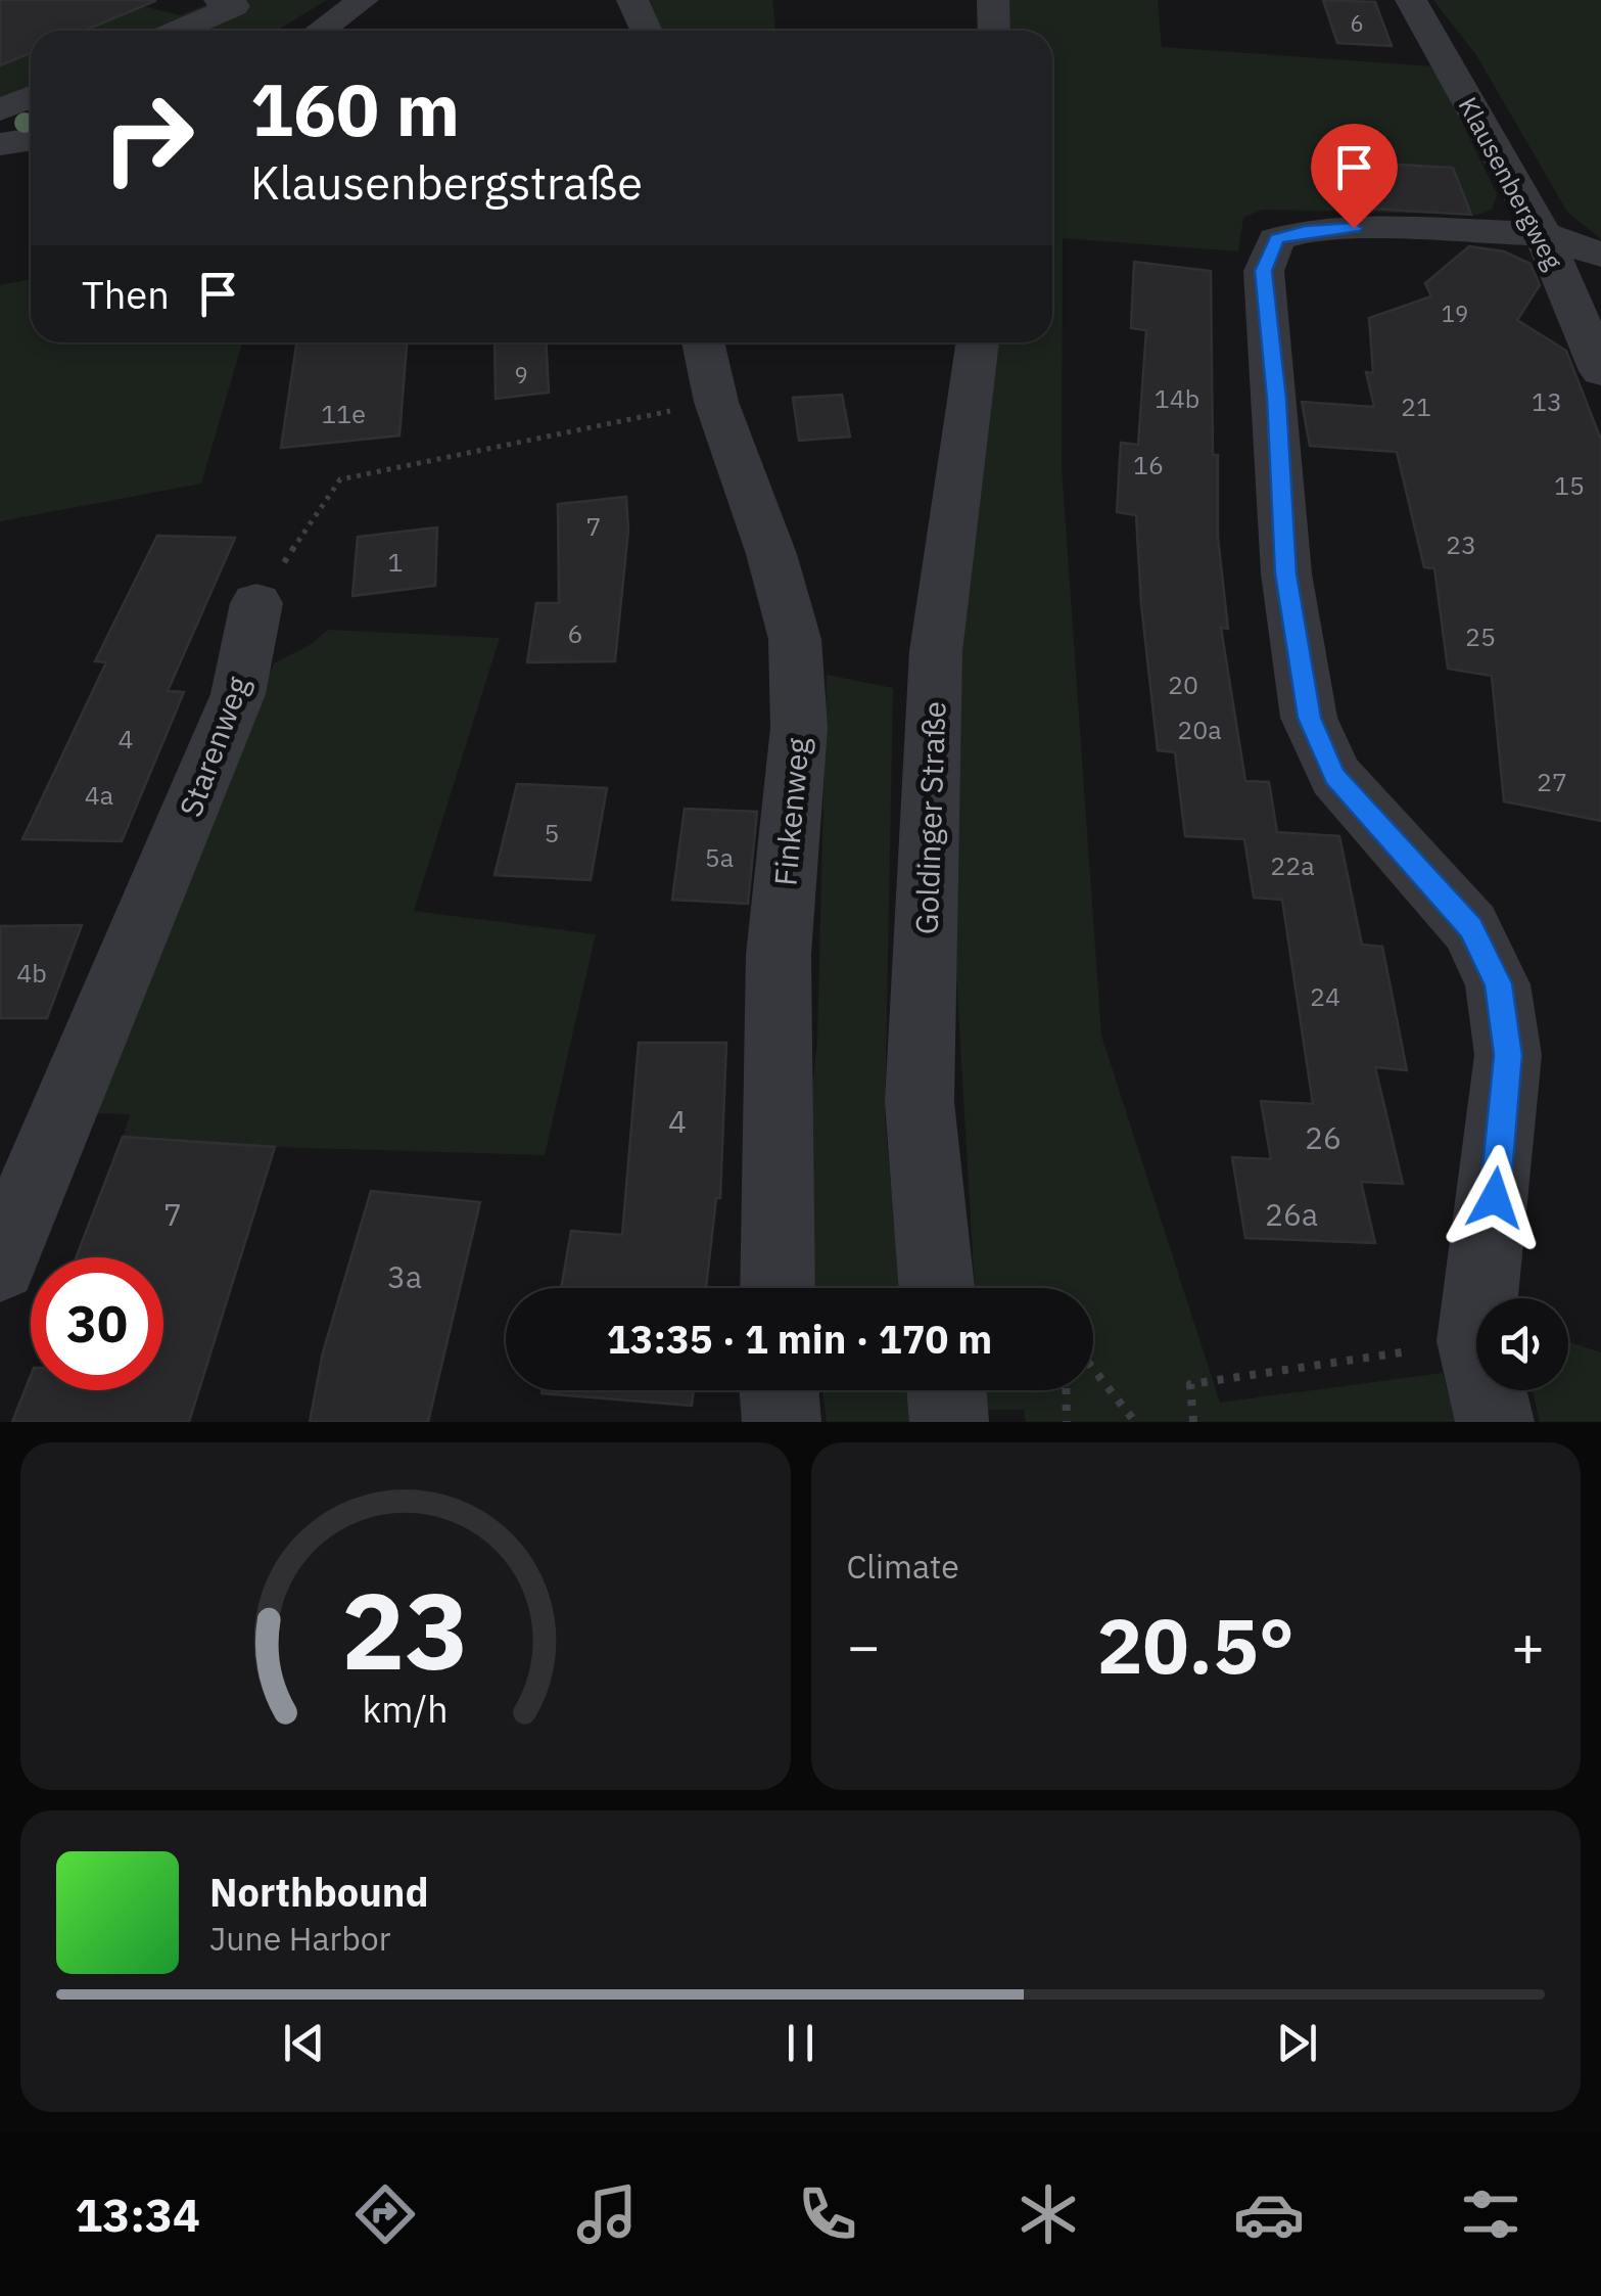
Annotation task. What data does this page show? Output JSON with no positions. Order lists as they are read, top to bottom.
{
  "streets": {
    "street": [
      "Klausenbergweg",
      "Starenweg",
      "Finkenweg",
      "Goldinger Straße"
    ]
  },
  "house_numbers": [
    "6",
    "19",
    "9",
    "14b",
    "13",
    "21",
    "11e",
    "16",
    "15",
    "7",
    "23",
    "1",
    "6",
    "25",
    "20",
    "20a",
    "4",
    "27",
    "4a",
    "5",
    "5a",
    "22a",
    "4b",
    "24",
    "4",
    "26",
    "7",
    "26a",
    "3a"
  ],
  "page": {
    "turn": ["160 m", "Klausenbergstraße"],
    "then": "Then",
    "limit": "30",
    "trip": "13:35 · 1 min · 170 m",
    "tile": "Climate",
    "heat": ["−", "20.5°", "+"],
    "song": ["Northbound", "June Harbor"],
    "tabs": "13:34",
    "gauge": ["23", "km/h"]
  }
}
